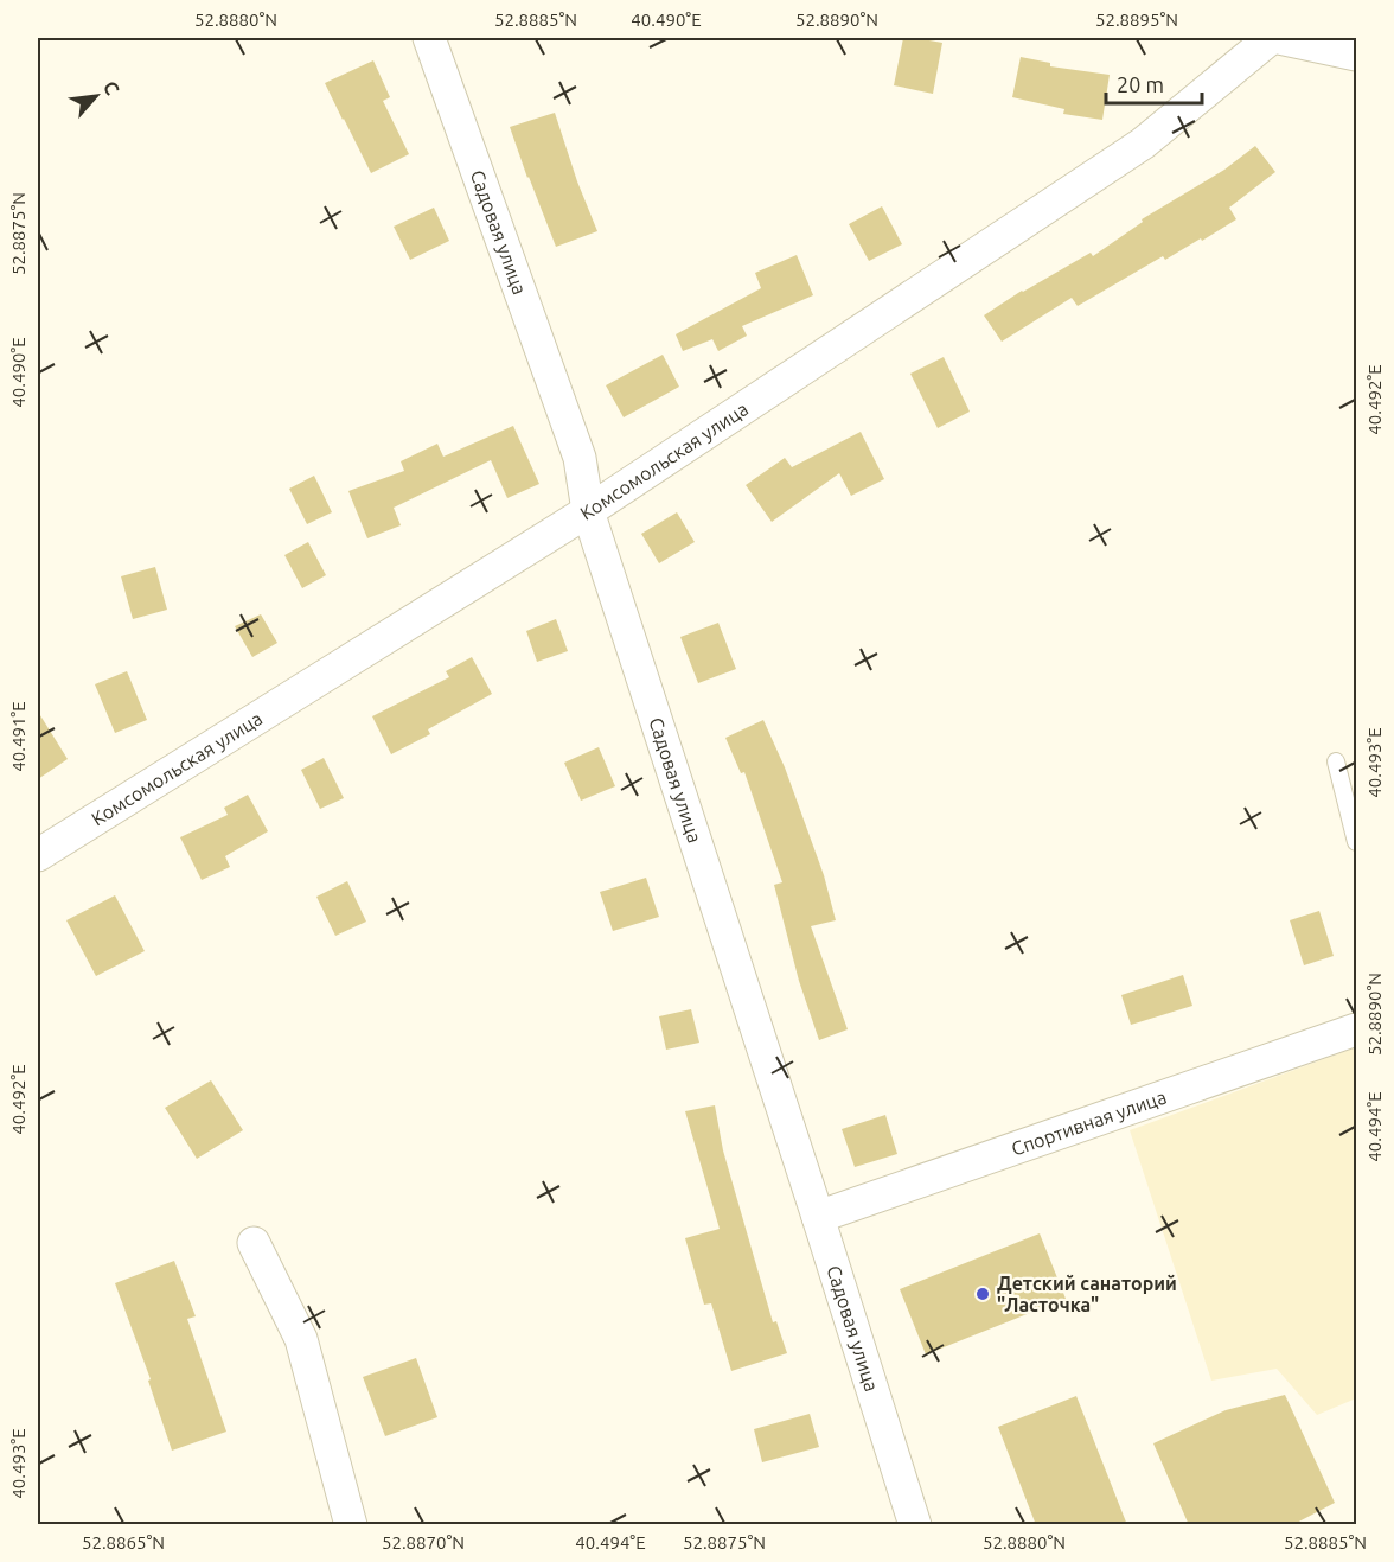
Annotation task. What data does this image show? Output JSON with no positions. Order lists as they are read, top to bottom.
{
  "streets": {
    "street": ["Садовая улица", "Комсомольская улица", "Спортивная улица"]
  },
  "crossings": [
    ["Садовая улица", "Комсомольская улица"],
    ["Садовая улица", "Спортивная улица"]
  ],
  "places": ["Детский санаторий \"Ласточка\""],
  "scale_bar": "20 m",
  "north": "top right",
  "coordinates": [
    "52.8880°N",
    "52.8885°N",
    "40.490°E",
    "52.8890°N",
    "52.8895°N",
    "52.8875°N",
    "40.492°E",
    "40.491°E",
    "40.493°E",
    "40.494°E",
    "52.8865°N",
    "52.8870°N"
  ]
}
